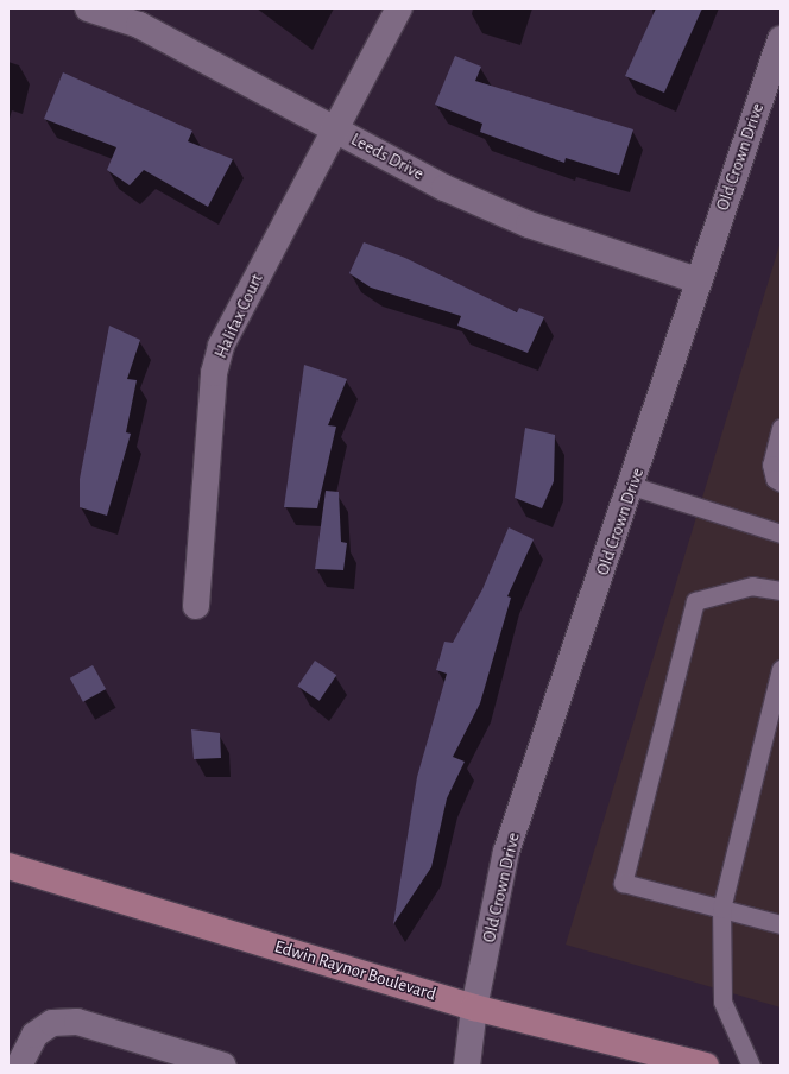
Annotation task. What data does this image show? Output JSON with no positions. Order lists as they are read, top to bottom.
{
  "streets": {
    "main road": ["Edwin Raynor Boulevard"],
    "street": ["Leeds Drive", "Old Crown Drive", "Halifax Court"]
  },
  "crossings": [
    ["Leeds Drive", "Old Crown Drive"],
    ["Leeds Drive", "Halifax Court"],
    ["Old Crown Drive", "Edwin Raynor Boulevard"]
  ]
}
